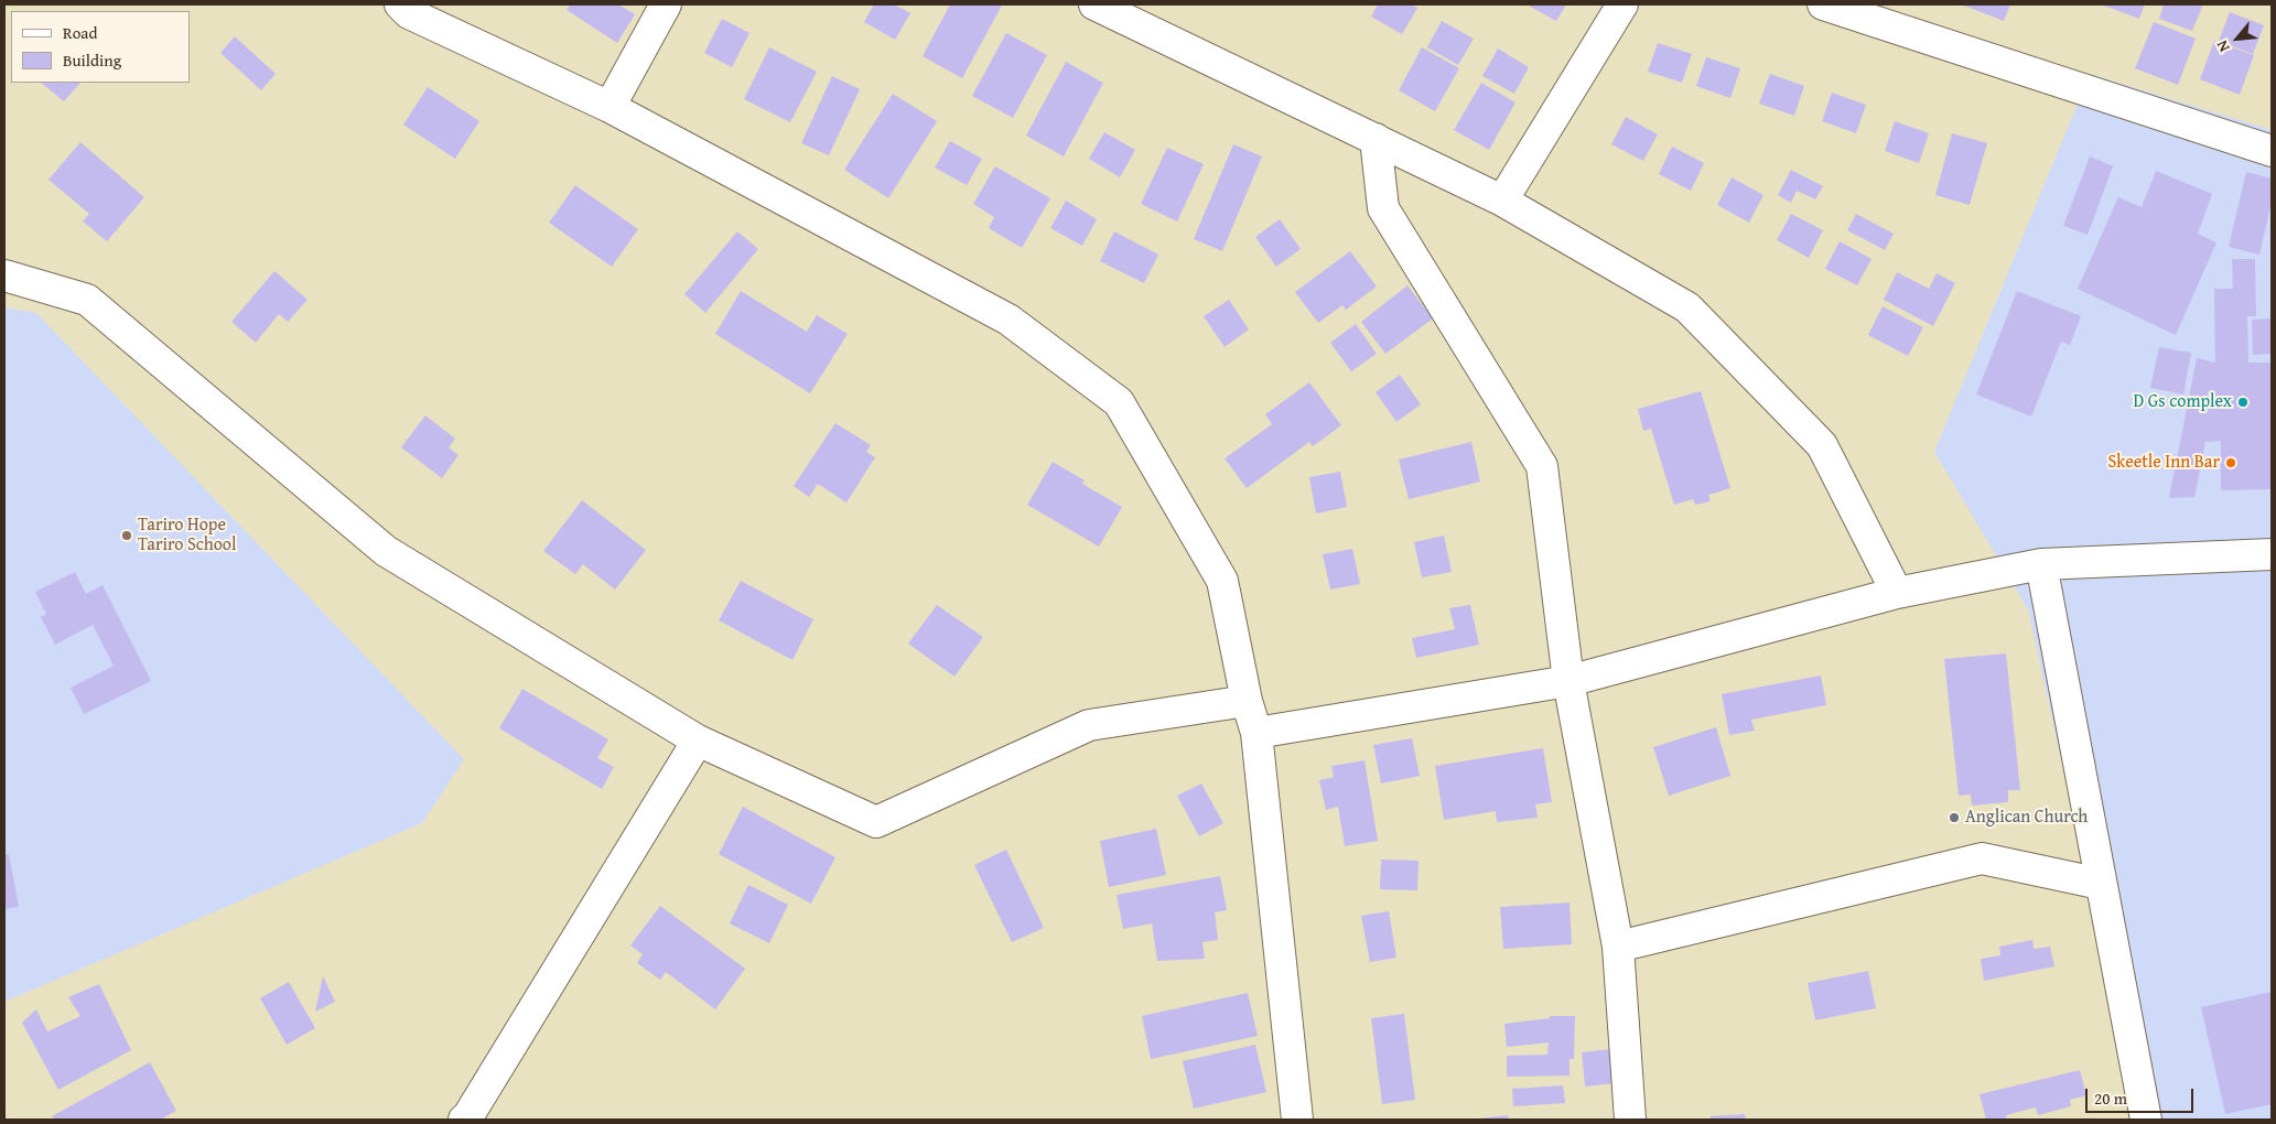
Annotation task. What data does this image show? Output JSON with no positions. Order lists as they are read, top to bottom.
{
  "places": [
    "D Gs complex",
    "Skeetle Inn Bar",
    "Tariro Hope Tariro School",
    "Anglican Church"
  ],
  "legend": ["Road", "Building"],
  "scale_bar": "20 m",
  "north": "bottom left"
}
